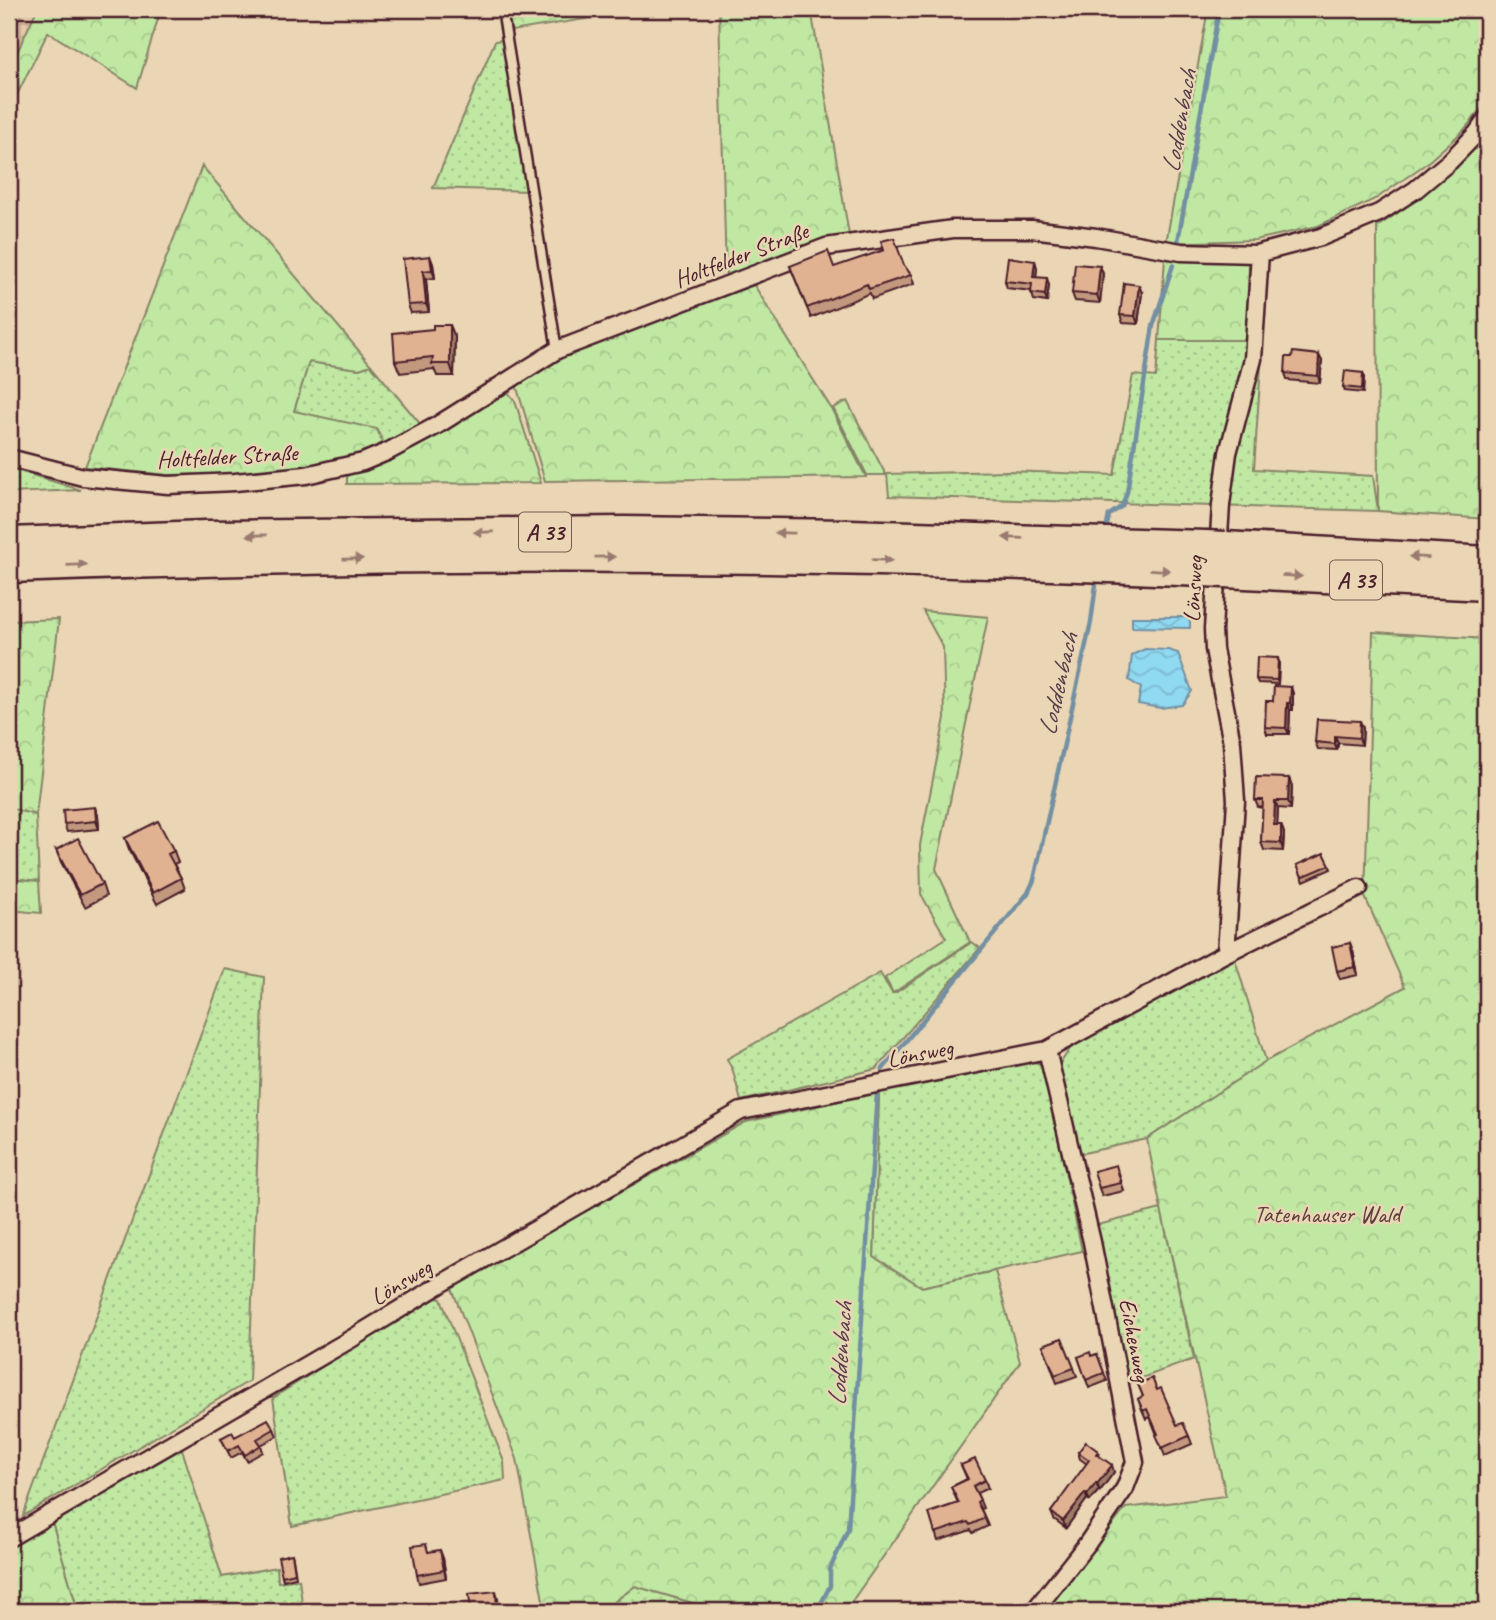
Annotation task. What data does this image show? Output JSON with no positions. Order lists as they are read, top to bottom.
{
  "streets": {
    "highway": ["A 33"],
    "street": ["Holtfelder Straße", "Lönsweg", "Eichenweg"]
  },
  "crossings": [
    ["Holtfelder Straße", "Lönsweg"],
    ["Lönsweg", "Eichenweg"]
  ],
  "water": ["Loddenbach"],
  "parks": ["Tatenhauser Wald"]
}
